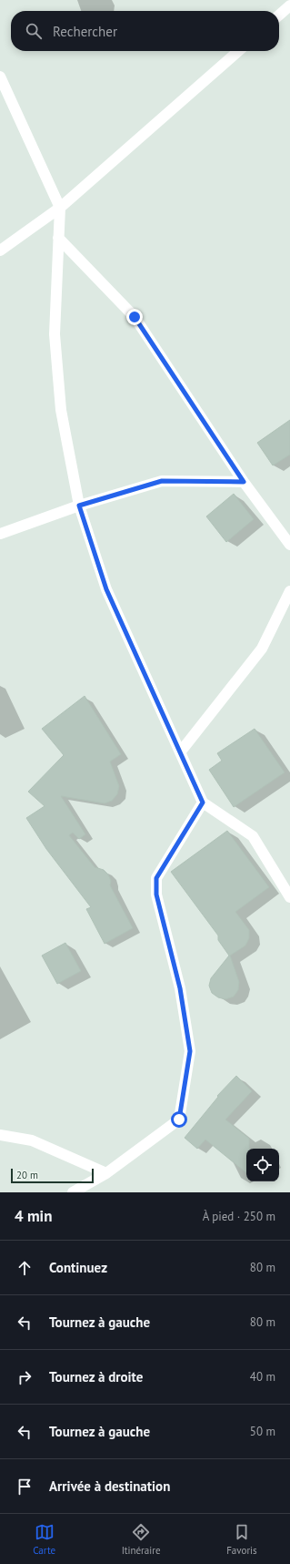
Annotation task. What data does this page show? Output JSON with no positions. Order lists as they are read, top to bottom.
{
  "scale_bar": "20 m",
  "page": {
    "search": "Rechercher",
    "scale": "20 m",
    "heading": ["4 min", "À pied · 250 m"],
    "list": [
      ["Continuez", "80 m"],
      ["Tournez à gauche", "80 m"],
      ["Tournez à droite", "40 m"],
      ["Tournez à gauche", "50 m"],
      "Arrivée à destination"
    ],
    "nav": ["Carte", "Itinéraire", "Favoris"]
  }
}
